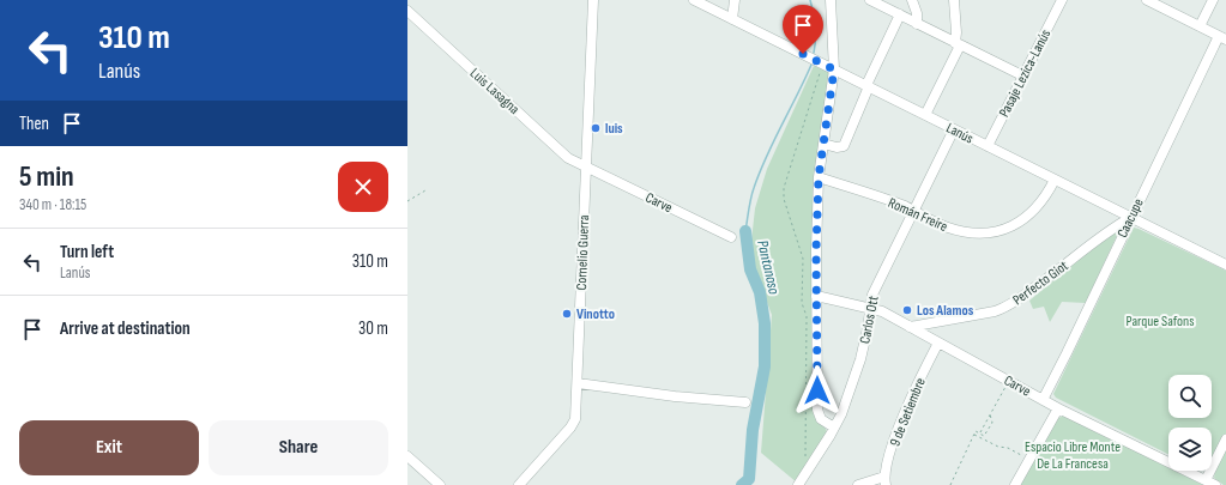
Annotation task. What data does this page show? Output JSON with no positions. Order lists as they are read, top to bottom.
{
  "streets": {
    "street": [
      "Pasaje Lezica-Lanús",
      "Luis Lasagna",
      "Lanús",
      "Carve",
      "Román Freire",
      "Caacupe",
      "Cornelio Guerra",
      "Perfecto Giot",
      "Carlos Ott",
      "9 de Setiembre"
    ]
  },
  "crossings": [
    ["Pasaje Lezica-Lanús", "Lanús"],
    ["Luis Lasagna", "Carve"],
    ["Luis Lasagna", "Cornelio Guerra"],
    ["Lanús", "Román Freire"],
    ["Lanús", "Caacupe"],
    ["Lanús", "Perfecto Giot"],
    ["Lanús", "Carlos Ott"],
    ["Carve", "Caacupe"],
    ["Carve", "Cornelio Guerra"],
    ["Carve", "Perfecto Giot"],
    ["Carve", "Carlos Ott"],
    ["Carve", "9 de Setiembre"],
    ["Román Freire", "Carlos Ott"],
    ["Caacupe", "Perfecto Giot"]
  ],
  "water": ["Pantanoso"],
  "parks": ["Parque Safons", "Espacio Libre Monte De La Francesa"],
  "places": ["luis", "Los Alamos", "Vinotto"],
  "page": {
    "turn": ["310 m", "Lanús"],
    "then": "Then",
    "heading": ["5 min", "340 m · 18:15"],
    "list": [
      {
        "name": "Turn left",
        "note": "Lanús",
        "value": "310 m"
      },
      {
        "name": "Arrive at destination",
        "value": "30 m"
      }
    ],
    "buttons": ["Exit", "Share"]
  }
}
